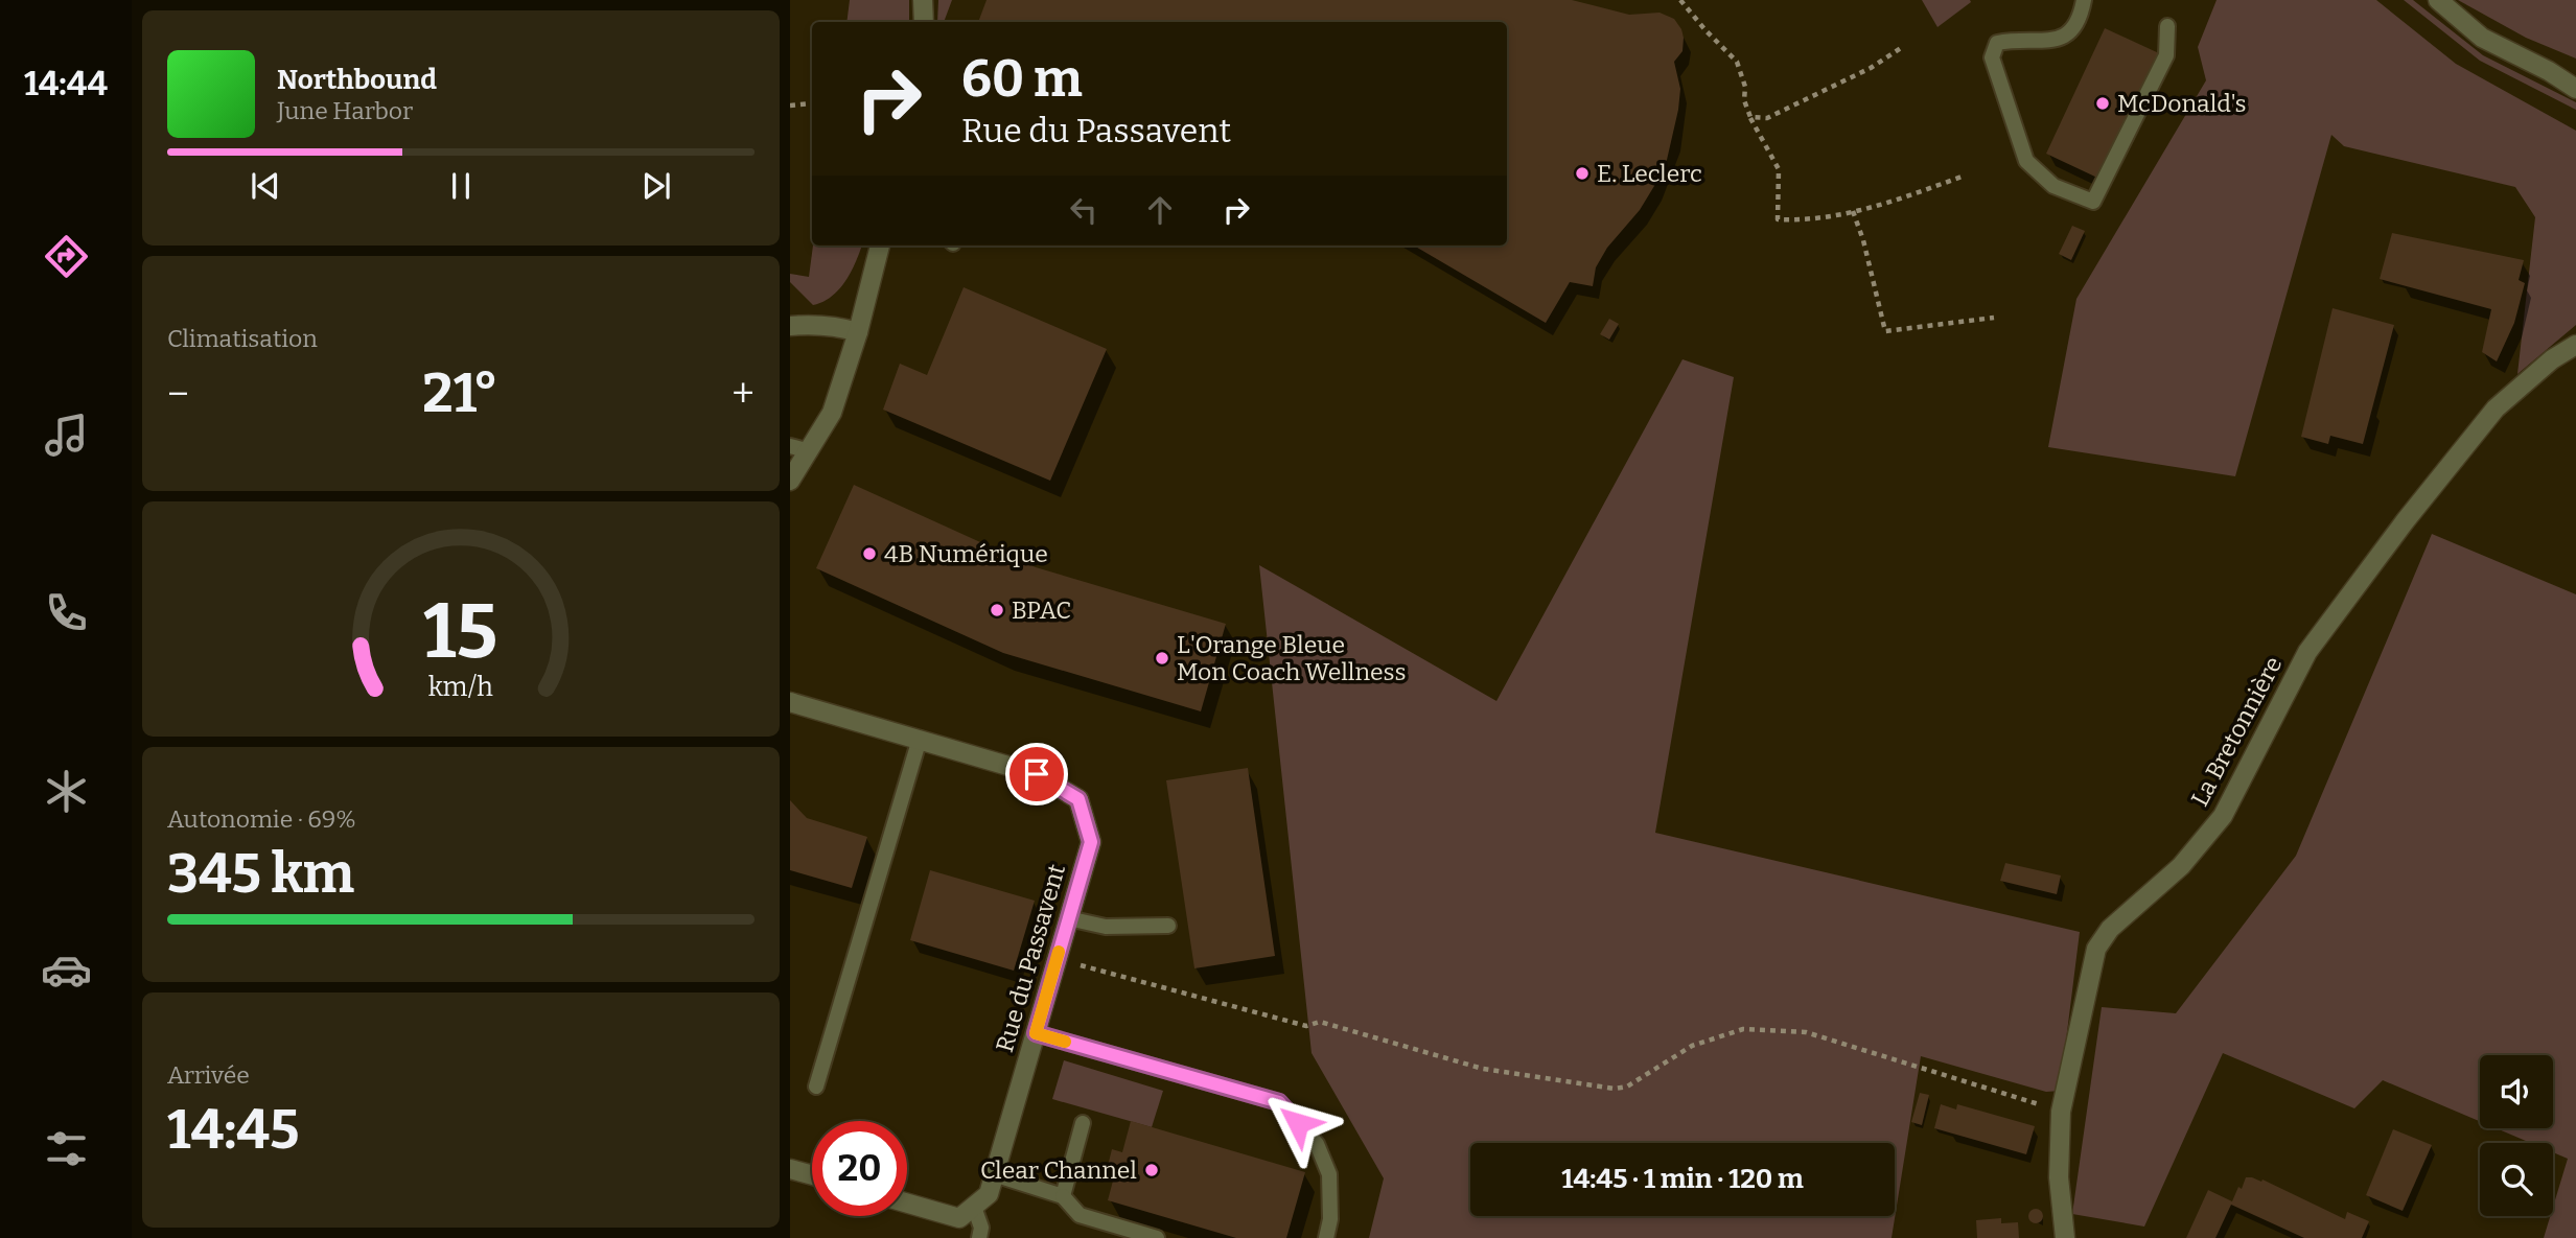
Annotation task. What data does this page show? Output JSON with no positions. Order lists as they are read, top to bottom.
{
  "streets": {
    "street": ["La Bretonnière", "Rue du Passavent"]
  },
  "places": [
    "McDonald's",
    "E. Leclerc",
    "4B Numérique",
    "BPAC",
    "L'Orange Bleue Mon Coach Wellness",
    "Clear Channel"
  ],
  "page": {
    "tabs": "14:44",
    "turn": ["60 m", "Rue du Passavent"],
    "song": ["Northbound", "June Harbor"],
    "tile": [
      "Climatisation",
      ["Autonomie · 69%", "345 km"],
      ["Arrivée", "14:45"]
    ],
    "heat": ["−", "21°", "+"],
    "limit": "20",
    "trip": "14:45 · 1 min · 120 m",
    "gauge": ["15", "km/h"]
  }
}
